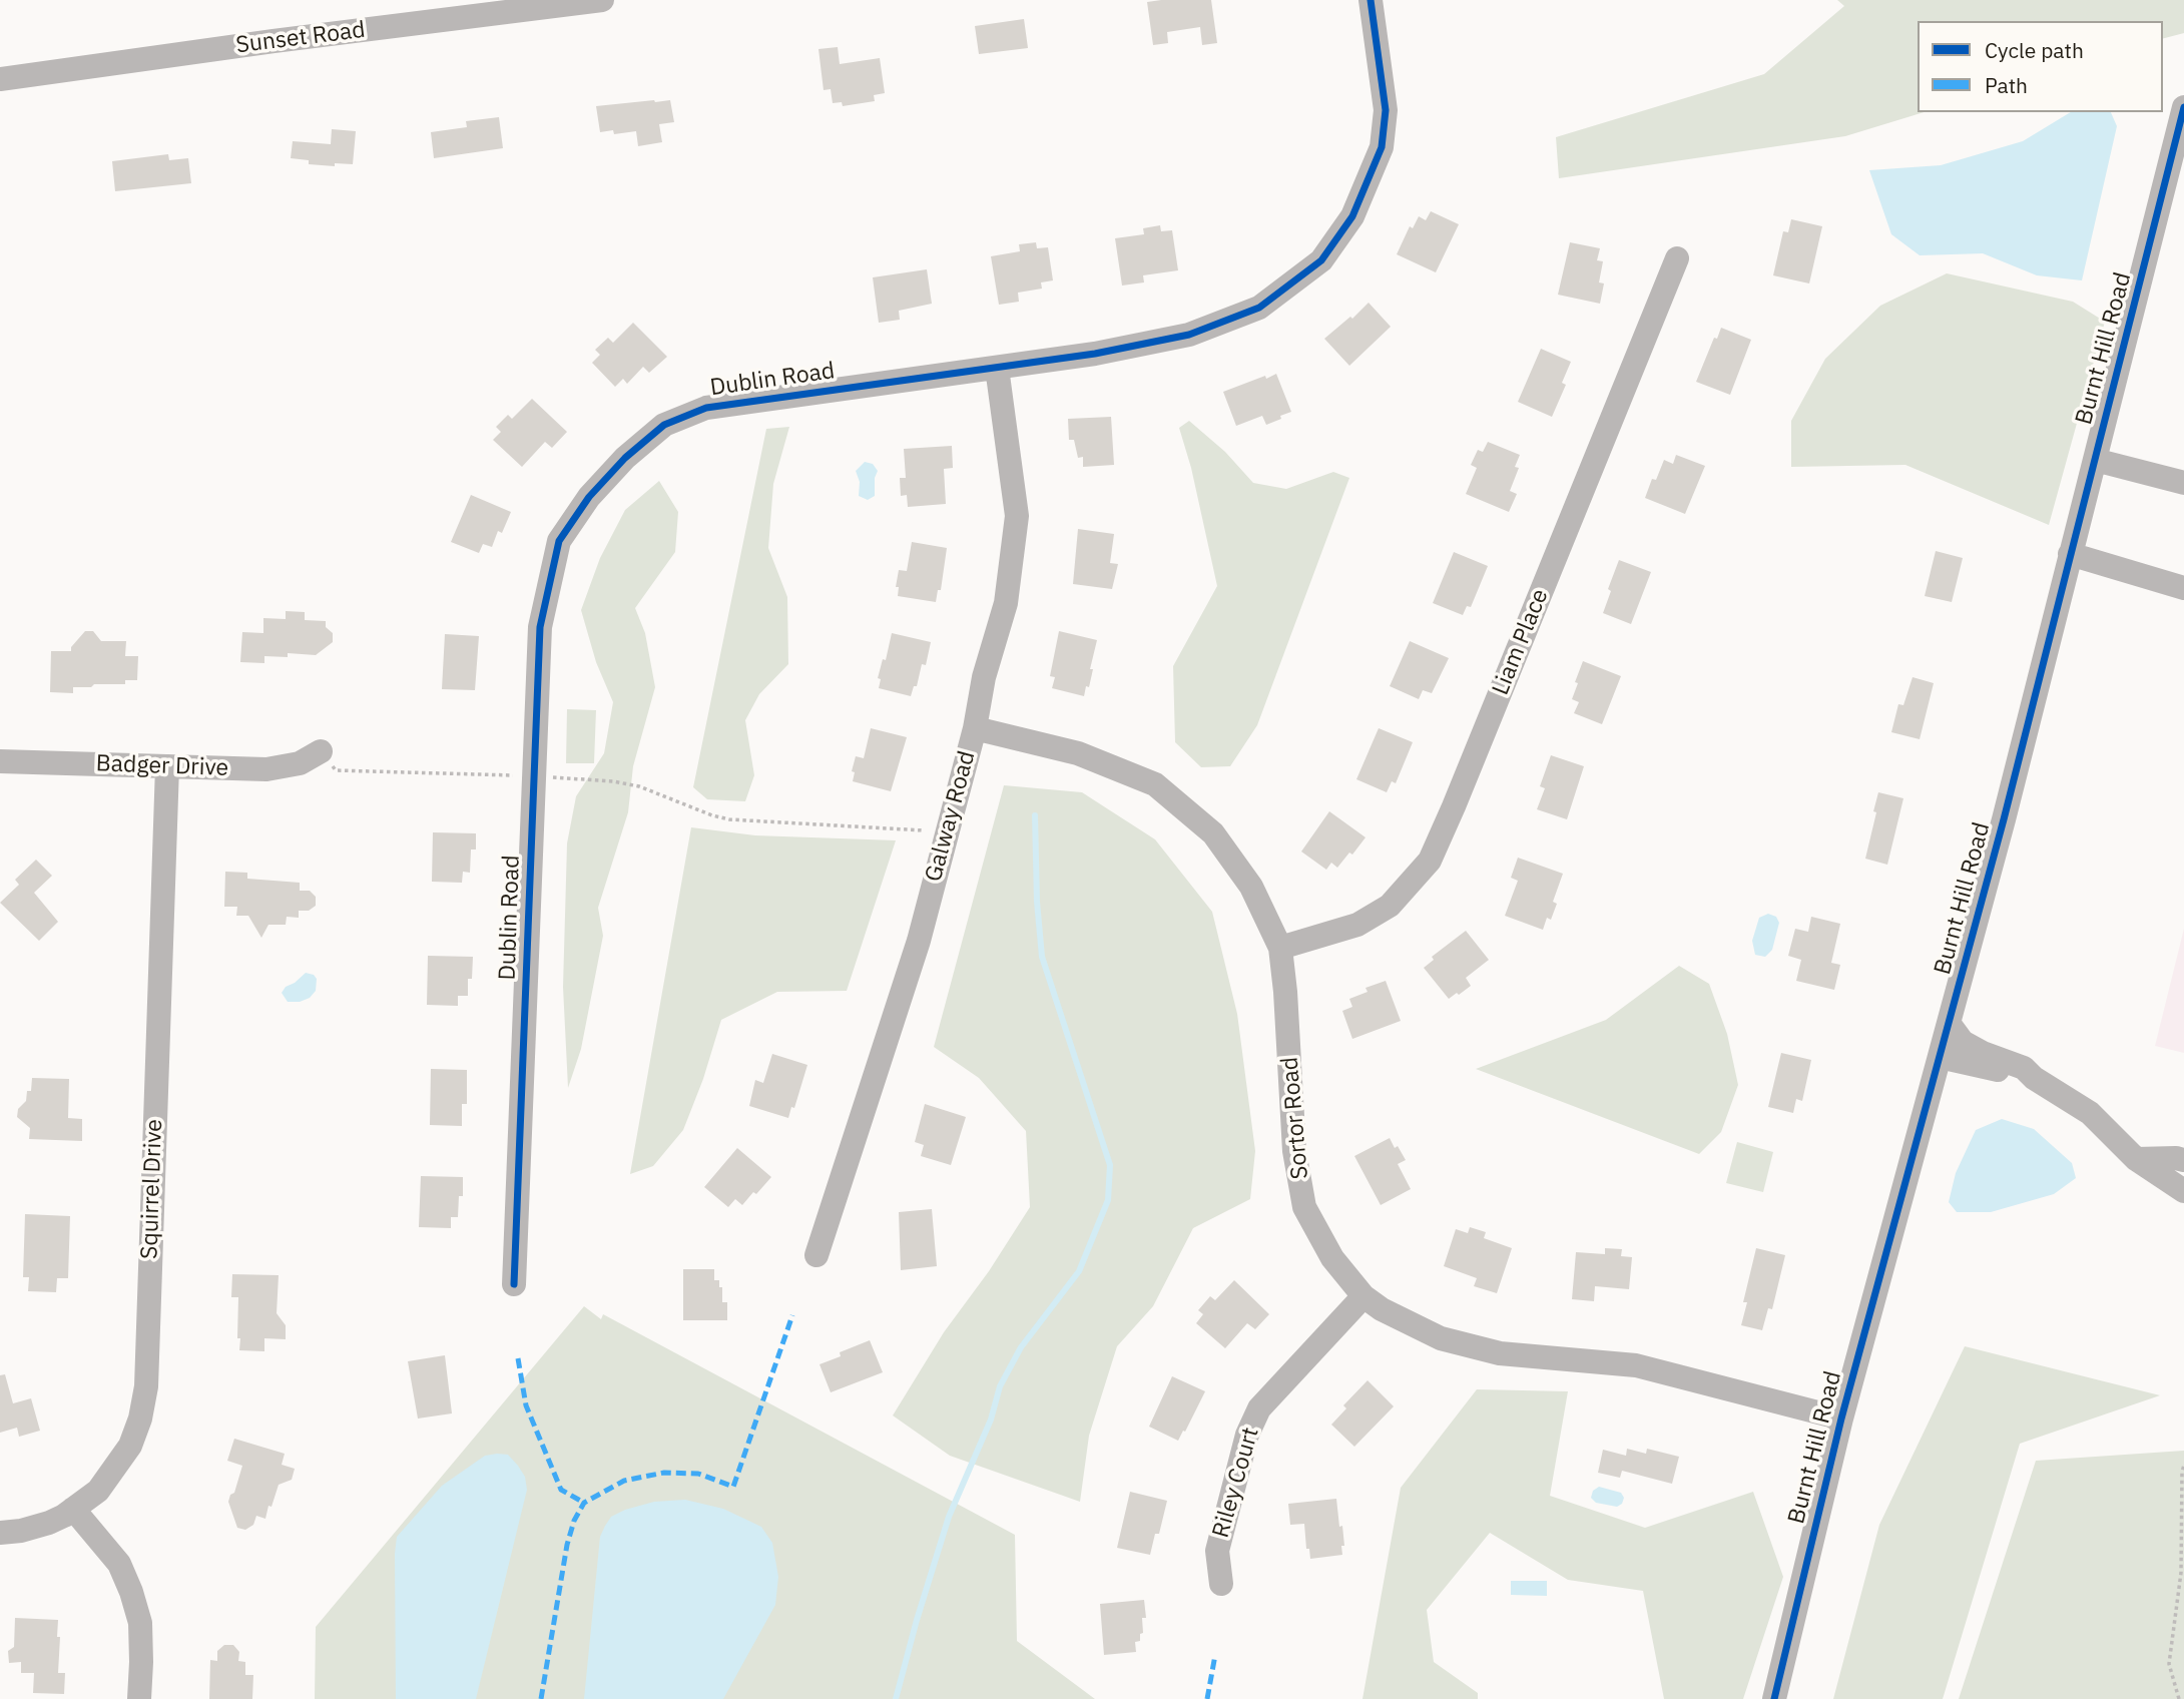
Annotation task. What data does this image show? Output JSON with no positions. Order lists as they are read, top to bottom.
{
  "streets": {
    "street": [
      "Sunset Road",
      "Burnt Hill Road",
      "Dublin Road",
      "Liam Place",
      "Badger Drive",
      "Galway Road",
      "Sortor Road",
      "Squirrel Drive",
      "Riley Court"
    ]
  },
  "crossings": [
    ["Burnt Hill Road", "Sortor Road"],
    ["Dublin Road", "Galway Road"],
    ["Liam Place", "Sortor Road"],
    ["Badger Drive", "Squirrel Drive"],
    ["Galway Road", "Sortor Road"],
    ["Sortor Road", "Riley Court"]
  ],
  "legend": ["Cycle path", "Path"]
}
